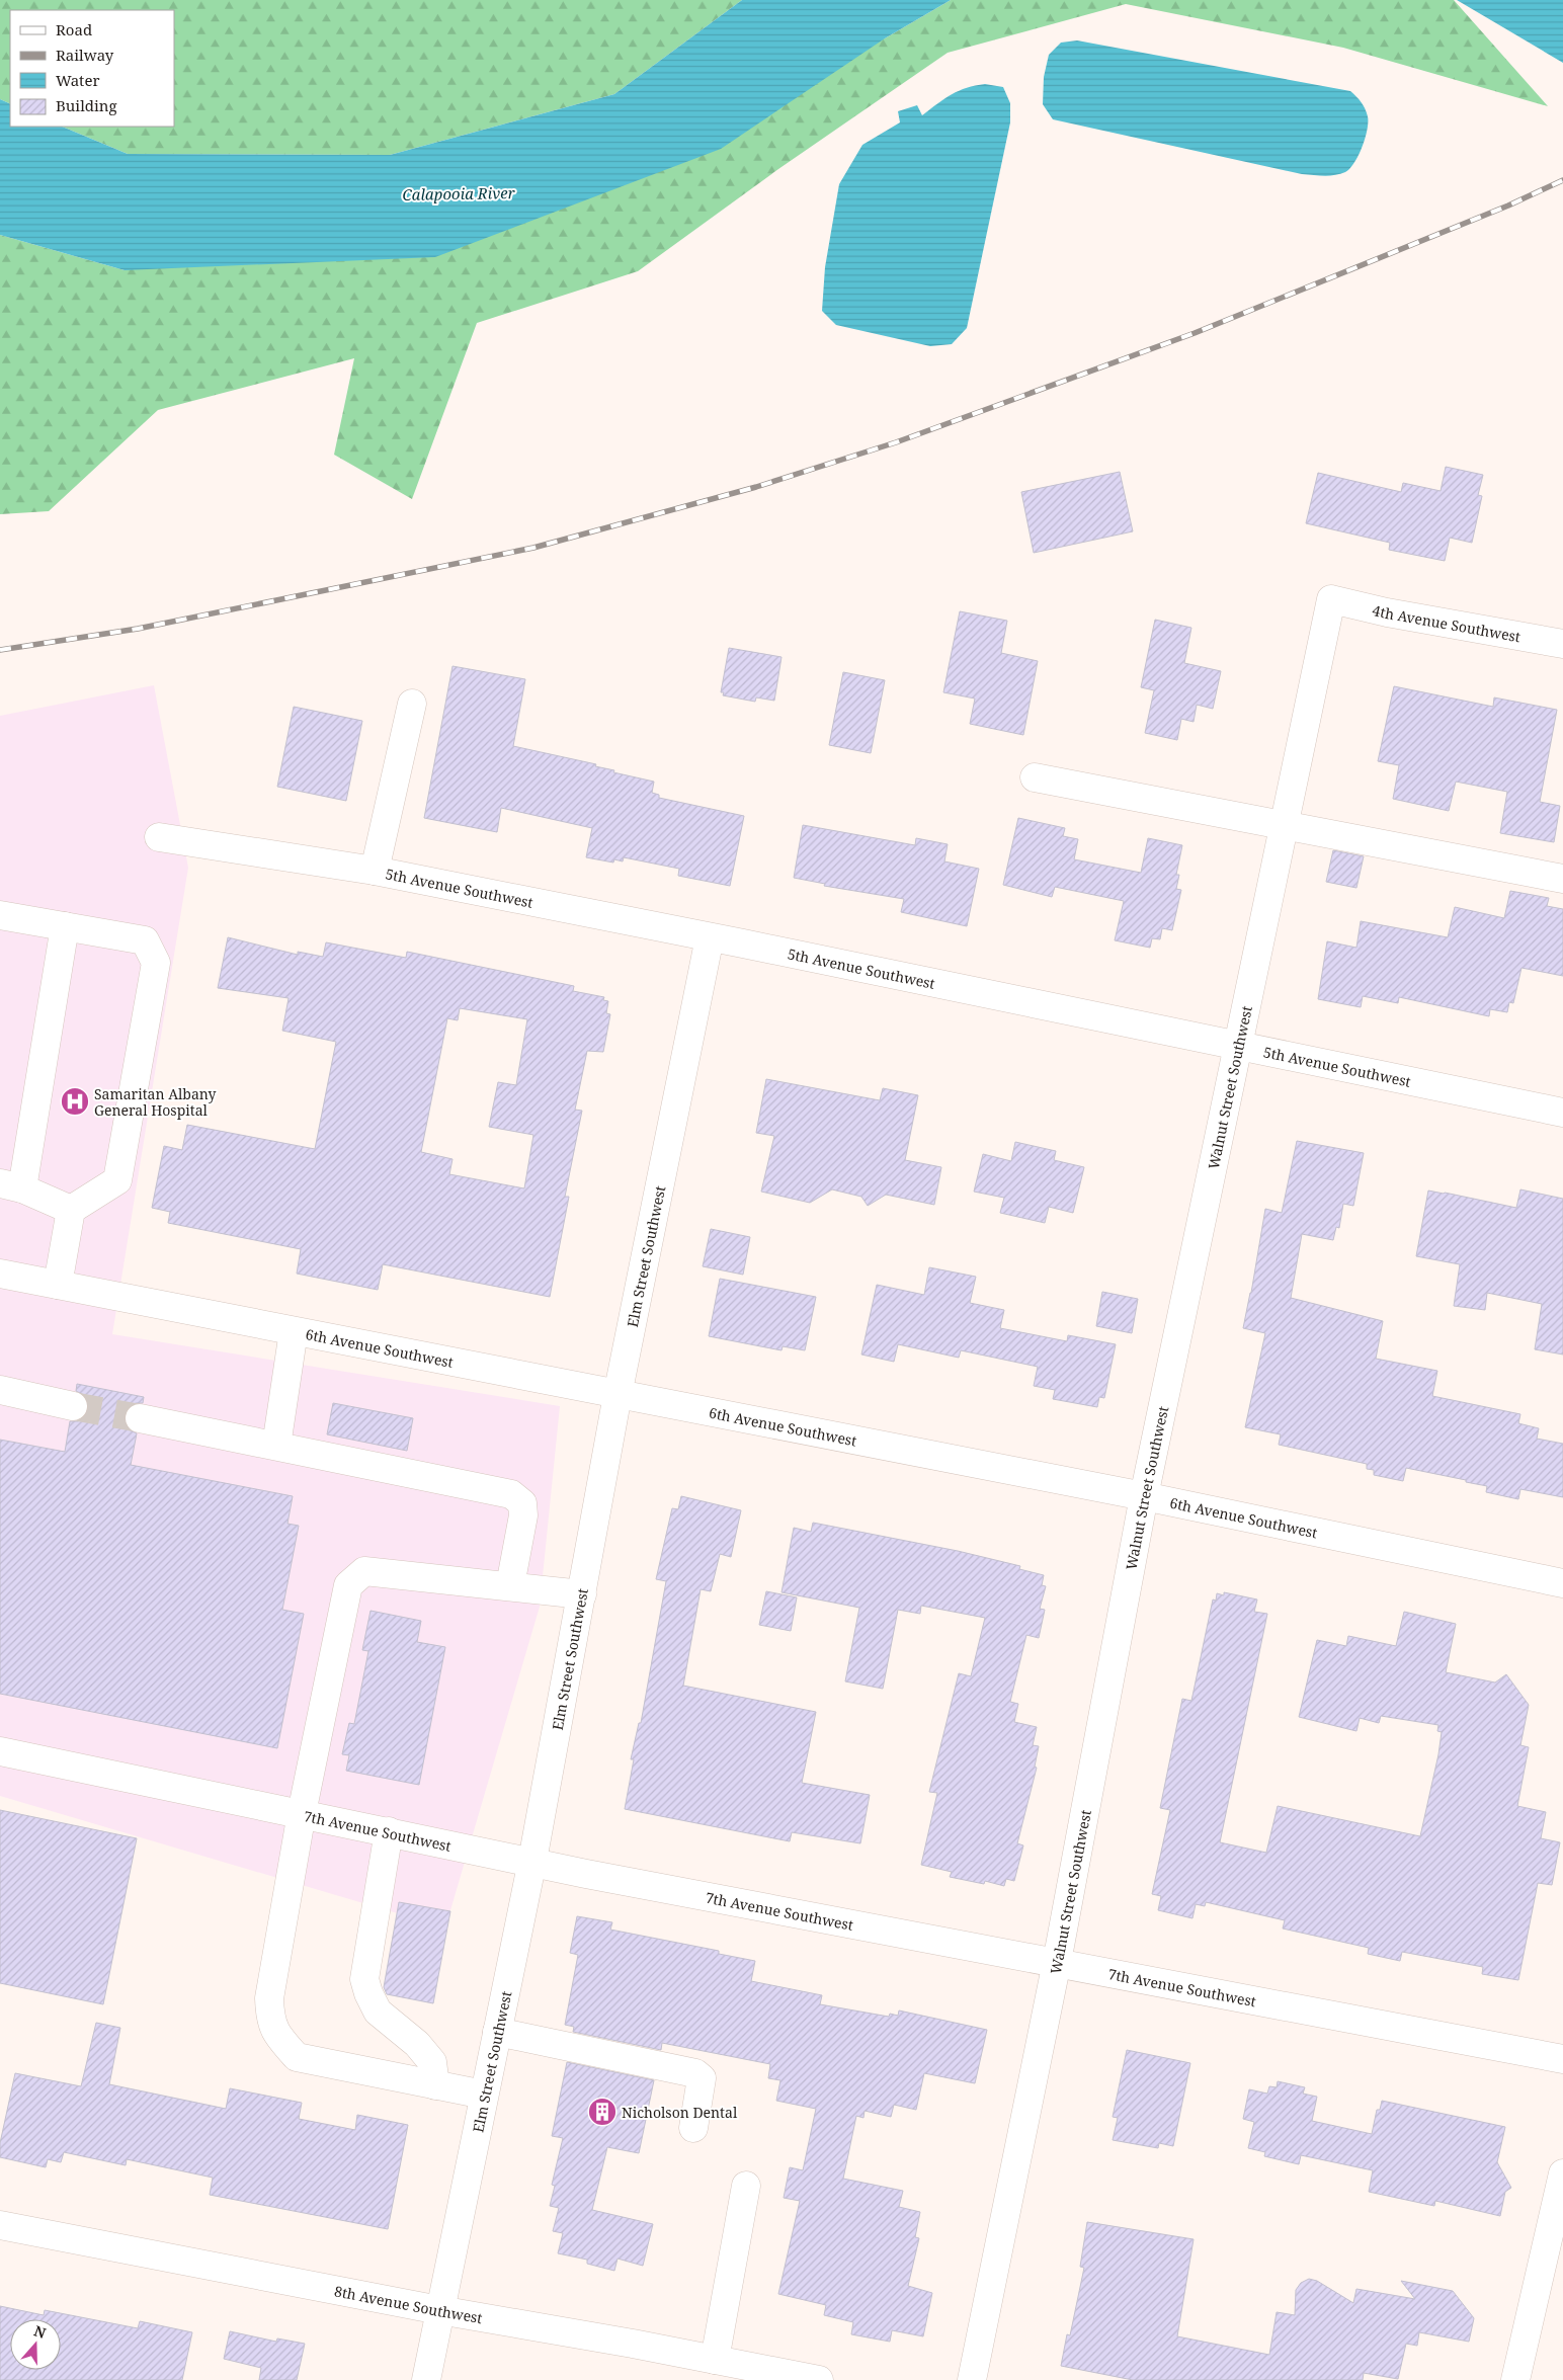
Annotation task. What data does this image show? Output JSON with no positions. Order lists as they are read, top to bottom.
{
  "streets": {
    "street": [
      "4th Avenue Southwest",
      "5th Avenue Southwest",
      "Walnut Street Southwest",
      "Elm Street Southwest",
      "6th Avenue Southwest",
      "7th Avenue Southwest",
      "8th Avenue Southwest"
    ]
  },
  "crossings": [
    ["4th Avenue Southwest", "Walnut Street Southwest"],
    ["5th Avenue Southwest", "Walnut Street Southwest"],
    ["5th Avenue Southwest", "Elm Street Southwest"],
    ["Walnut Street Southwest", "6th Avenue Southwest"],
    ["Walnut Street Southwest", "7th Avenue Southwest"],
    ["Elm Street Southwest", "6th Avenue Southwest"],
    ["Elm Street Southwest", "7th Avenue Southwest"],
    ["Elm Street Southwest", "8th Avenue Southwest"]
  ],
  "water": ["Calapooia River"],
  "places": {
    "hospital": ["Samaritan Albany General Hospital"],
    "building": ["Nicholson Dental"]
  },
  "legend": [
    "Road",
    "Railway",
    "Water",
    "Building"
  ],
  "north": "top"
}
